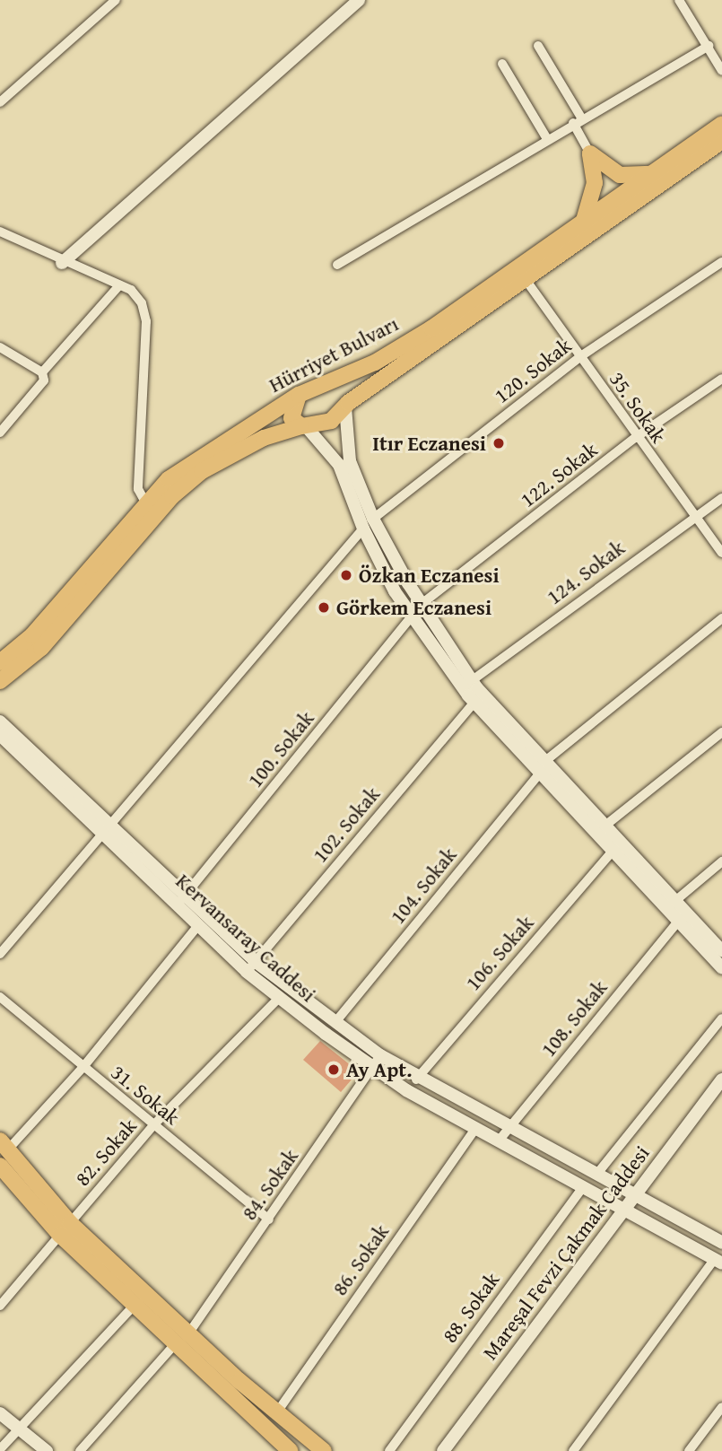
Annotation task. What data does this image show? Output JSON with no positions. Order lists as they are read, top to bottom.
{
  "streets": {
    "main road": ["Hürriyet Bulvarı"],
    "street": [
      "120. Sokak",
      "35. Sokak",
      "122. Sokak",
      "124. Sokak",
      "100. Sokak",
      "102. Sokak",
      "104. Sokak",
      "Kervansaray Caddesi",
      "106. Sokak",
      "108. Sokak",
      "31. Sokak",
      "82. Sokak",
      "84. Sokak",
      "Mareşal Fevzi Çakmak Caddesi",
      "86. Sokak",
      "88. Sokak"
    ]
  },
  "crossings": [
    ["Hürriyet Bulvarı", "35. Sokak"],
    ["120. Sokak", "35. Sokak"],
    ["120. Sokak", "Kervansaray Caddesi"],
    ["35. Sokak", "122. Sokak"],
    ["35. Sokak", "124. Sokak"],
    ["100. Sokak", "Kervansaray Caddesi"],
    ["102. Sokak", "Kervansaray Caddesi"],
    ["104. Sokak", "Kervansaray Caddesi"],
    ["Kervansaray Caddesi", "106. Sokak"],
    ["Kervansaray Caddesi", "108. Sokak"],
    ["Kervansaray Caddesi", "82. Sokak"],
    ["Kervansaray Caddesi", "84. Sokak"],
    ["Kervansaray Caddesi", "Mareşal Fevzi Çakmak Caddesi"],
    ["Kervansaray Caddesi", "86. Sokak"],
    ["Kervansaray Caddesi", "88. Sokak"],
    ["31. Sokak", "82. Sokak"],
    ["31. Sokak", "84. Sokak"]
  ],
  "places": [
    "Itır Eczanesi",
    "Özkan Eczanesi",
    "Görkem Eczanesi",
    "Ay Apt."
  ]
}
